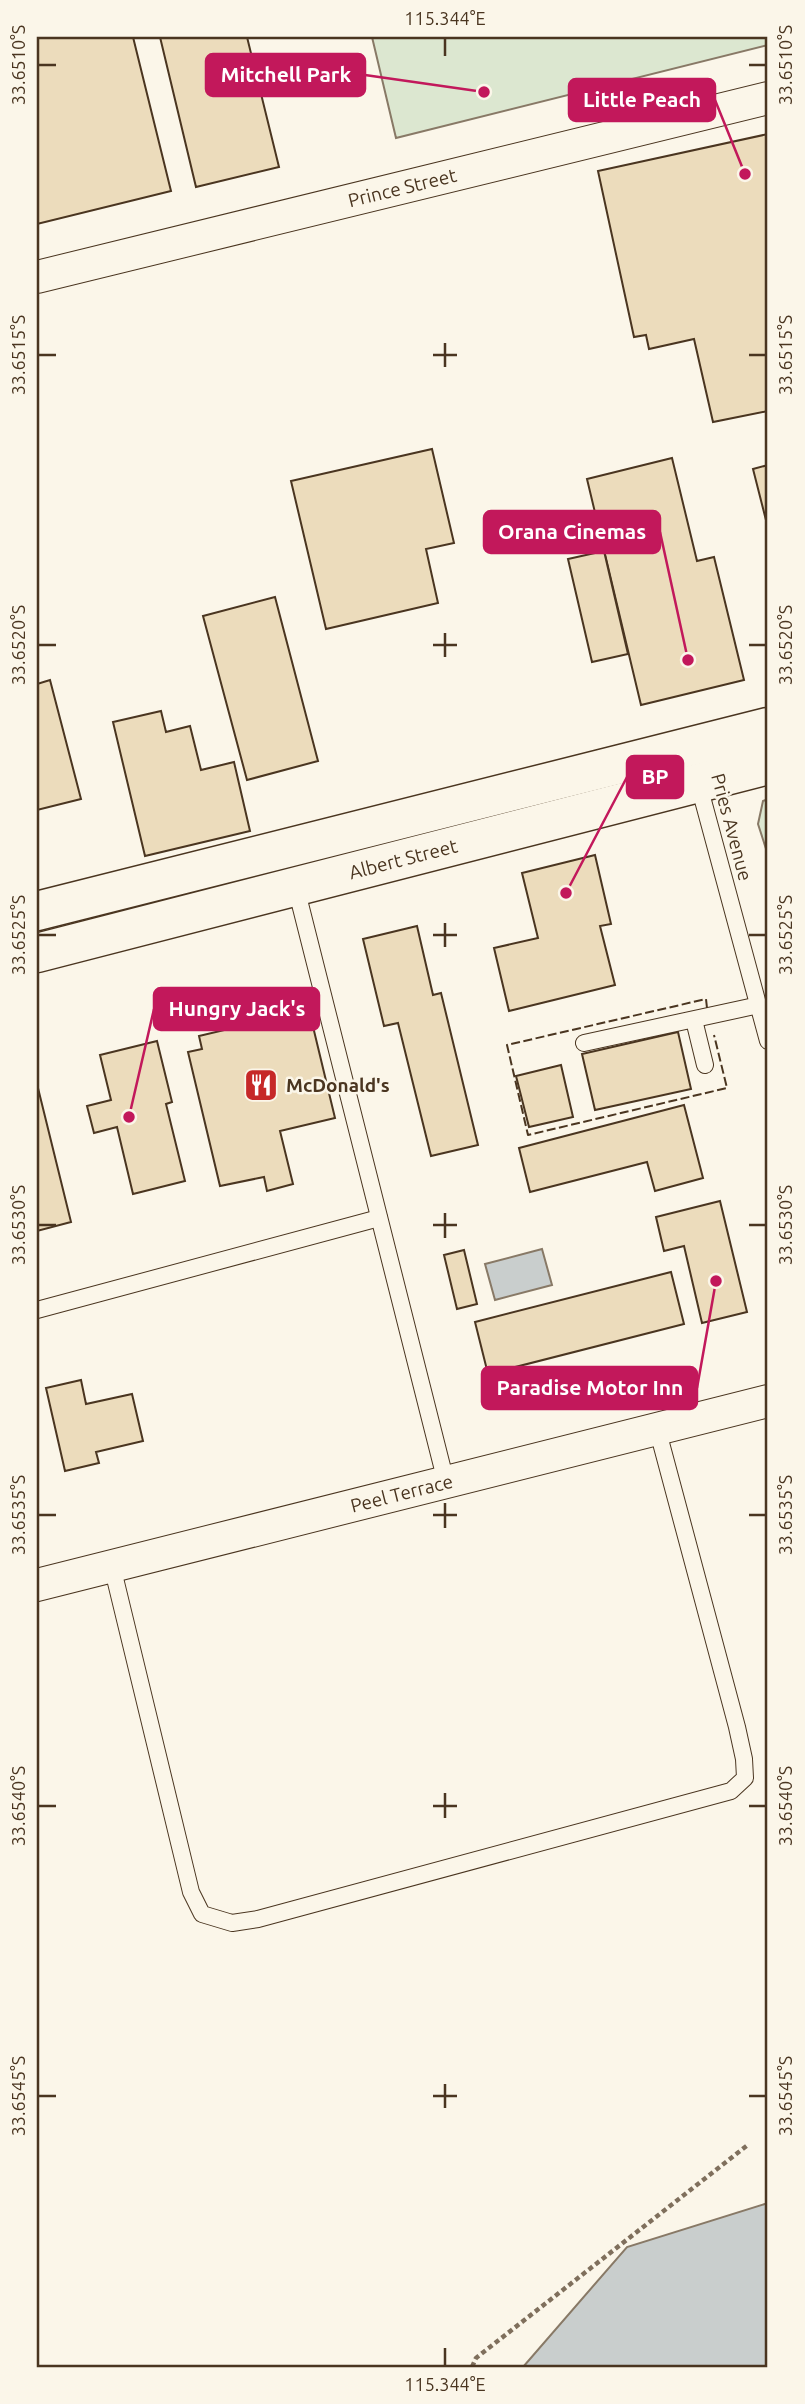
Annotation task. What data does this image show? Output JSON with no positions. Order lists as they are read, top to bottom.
{
  "streets": {
    "main road": ["Albert Street"],
    "street": ["Prince Street", "Peel Terrace"],
    "lane": ["Pries Avenue"]
  },
  "crossings": [
    ["Pries Avenue", "Albert Street"]
  ],
  "places": {
    "other": [
      "Mitchell Park",
      "Little Peach",
      "Orana Cinemas",
      "BP",
      "Hungry Jack's",
      "Paradise Motor Inn"
    ],
    "restaurant": ["McDonald's"]
  },
  "coordinates": [
    "115.344°E",
    "33.6510°S",
    "33.6515°S",
    "33.6520°S",
    "33.6525°S",
    "33.6530°S",
    "33.6535°S",
    "33.6540°S",
    "33.6545°S"
  ]
}
